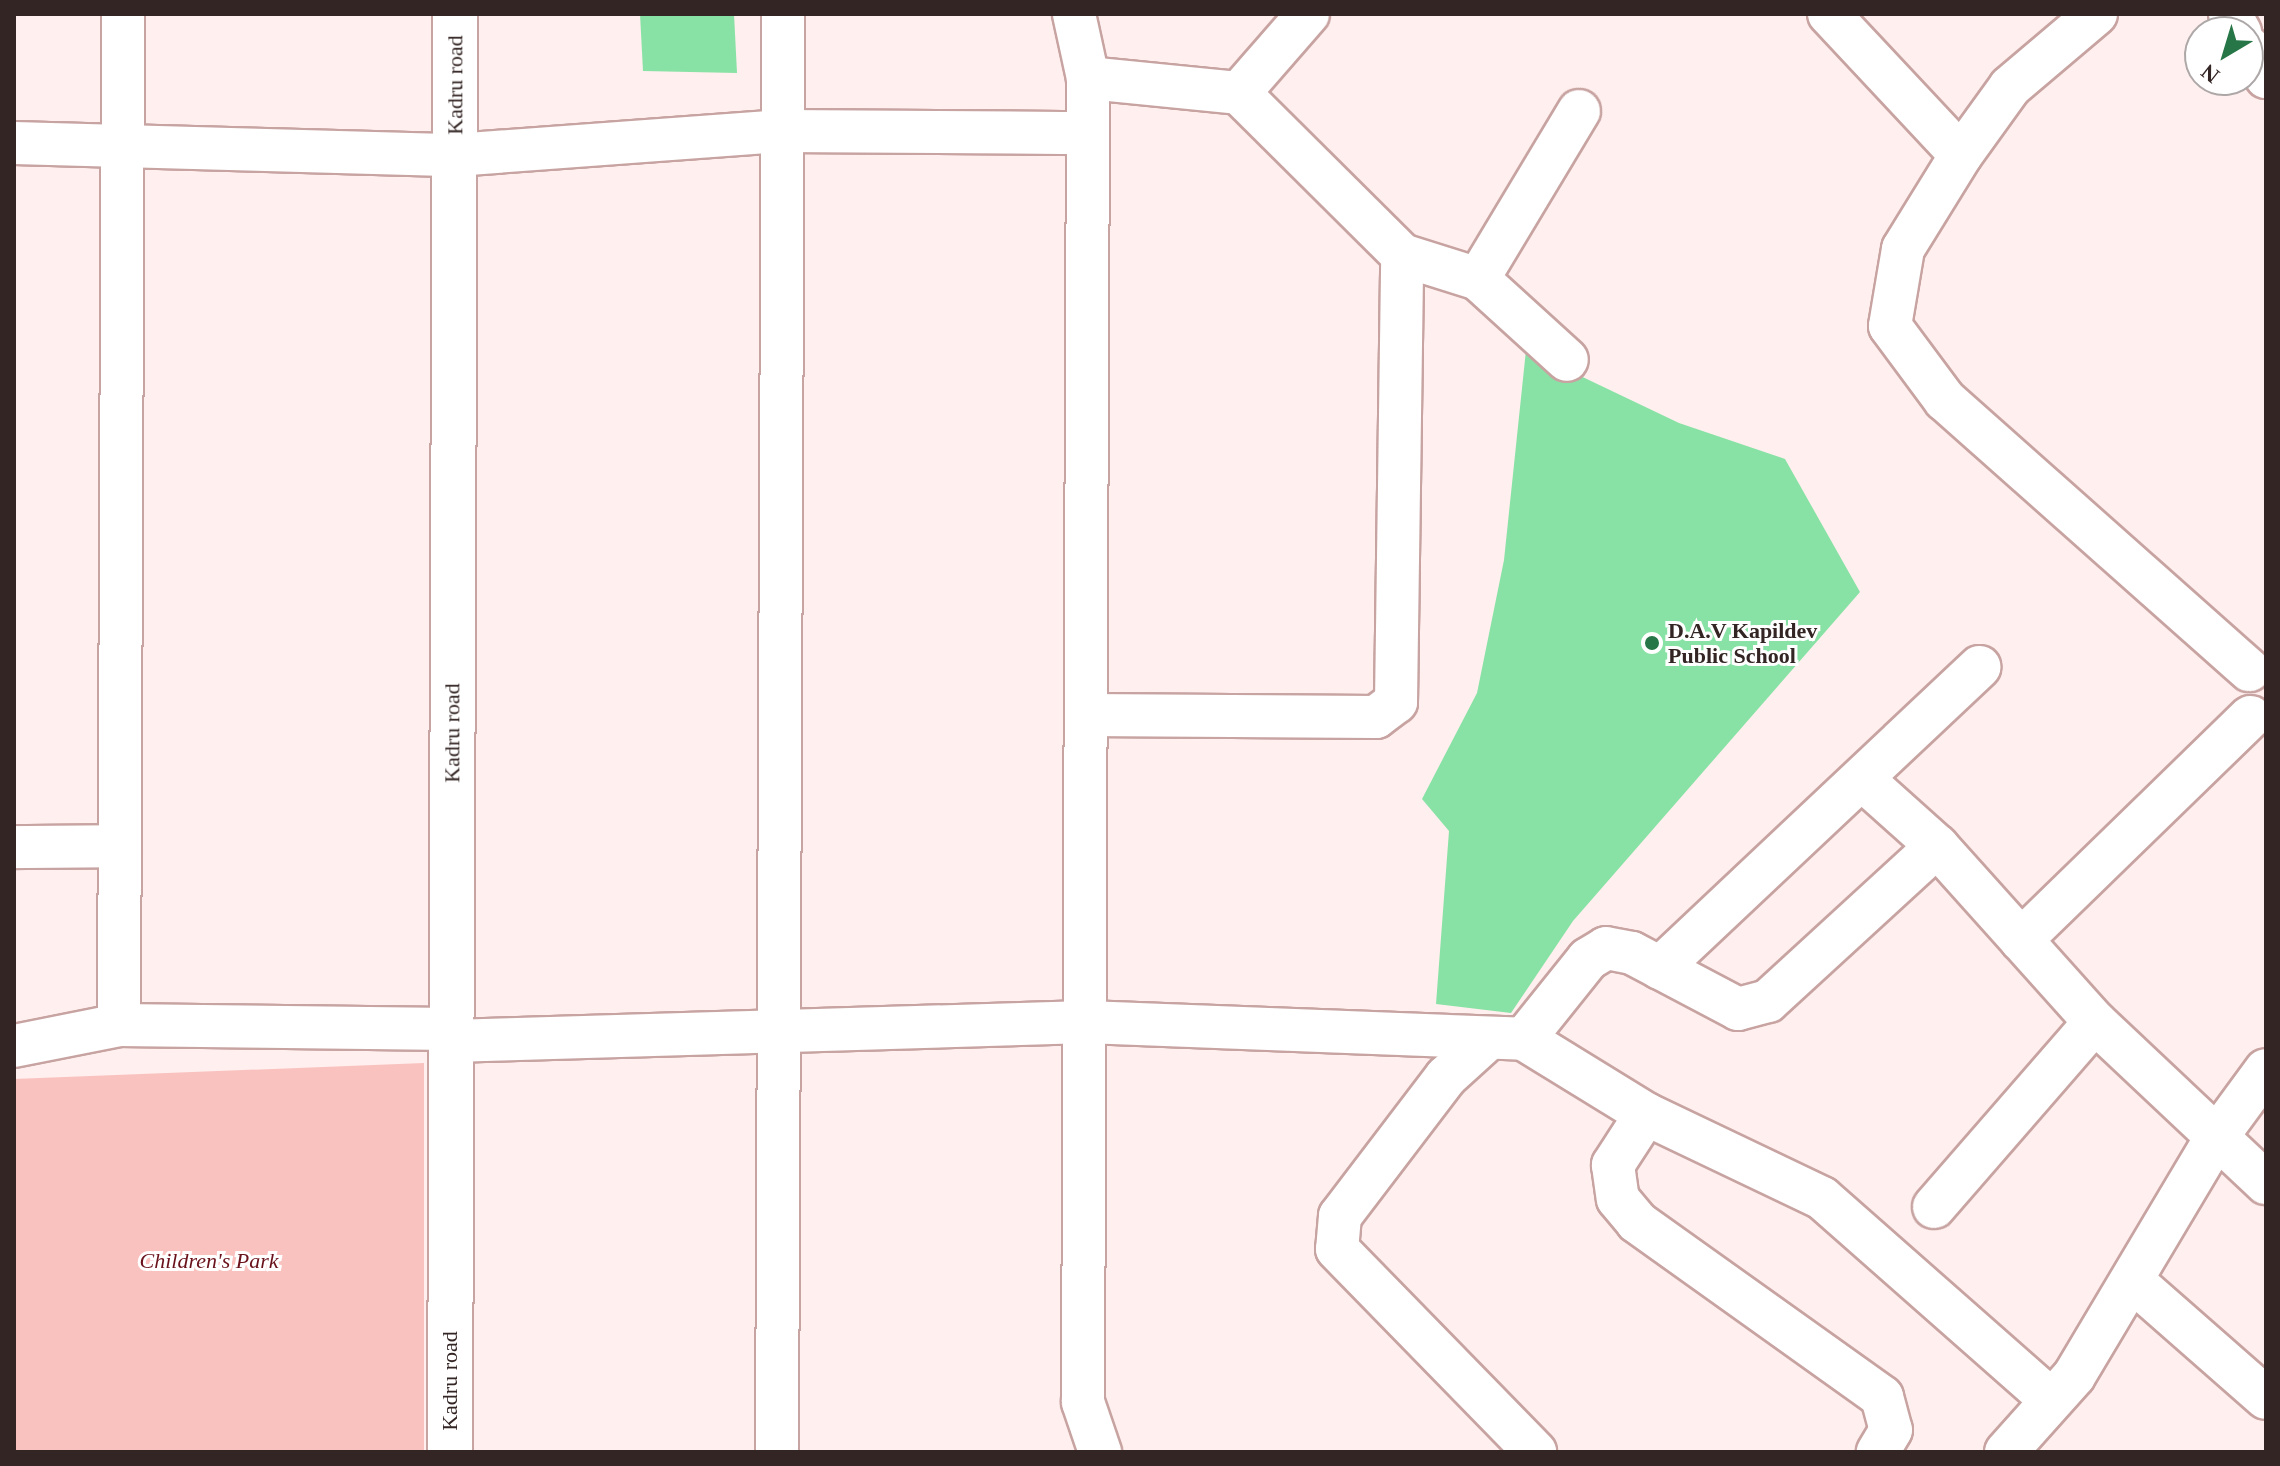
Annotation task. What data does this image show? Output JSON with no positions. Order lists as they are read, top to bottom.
{
  "streets": {
    "main road": ["Kadru road"]
  },
  "parks": ["Children's Park"],
  "places": ["D.A.V Kapildev Public School"],
  "north": "bottom left"
}
